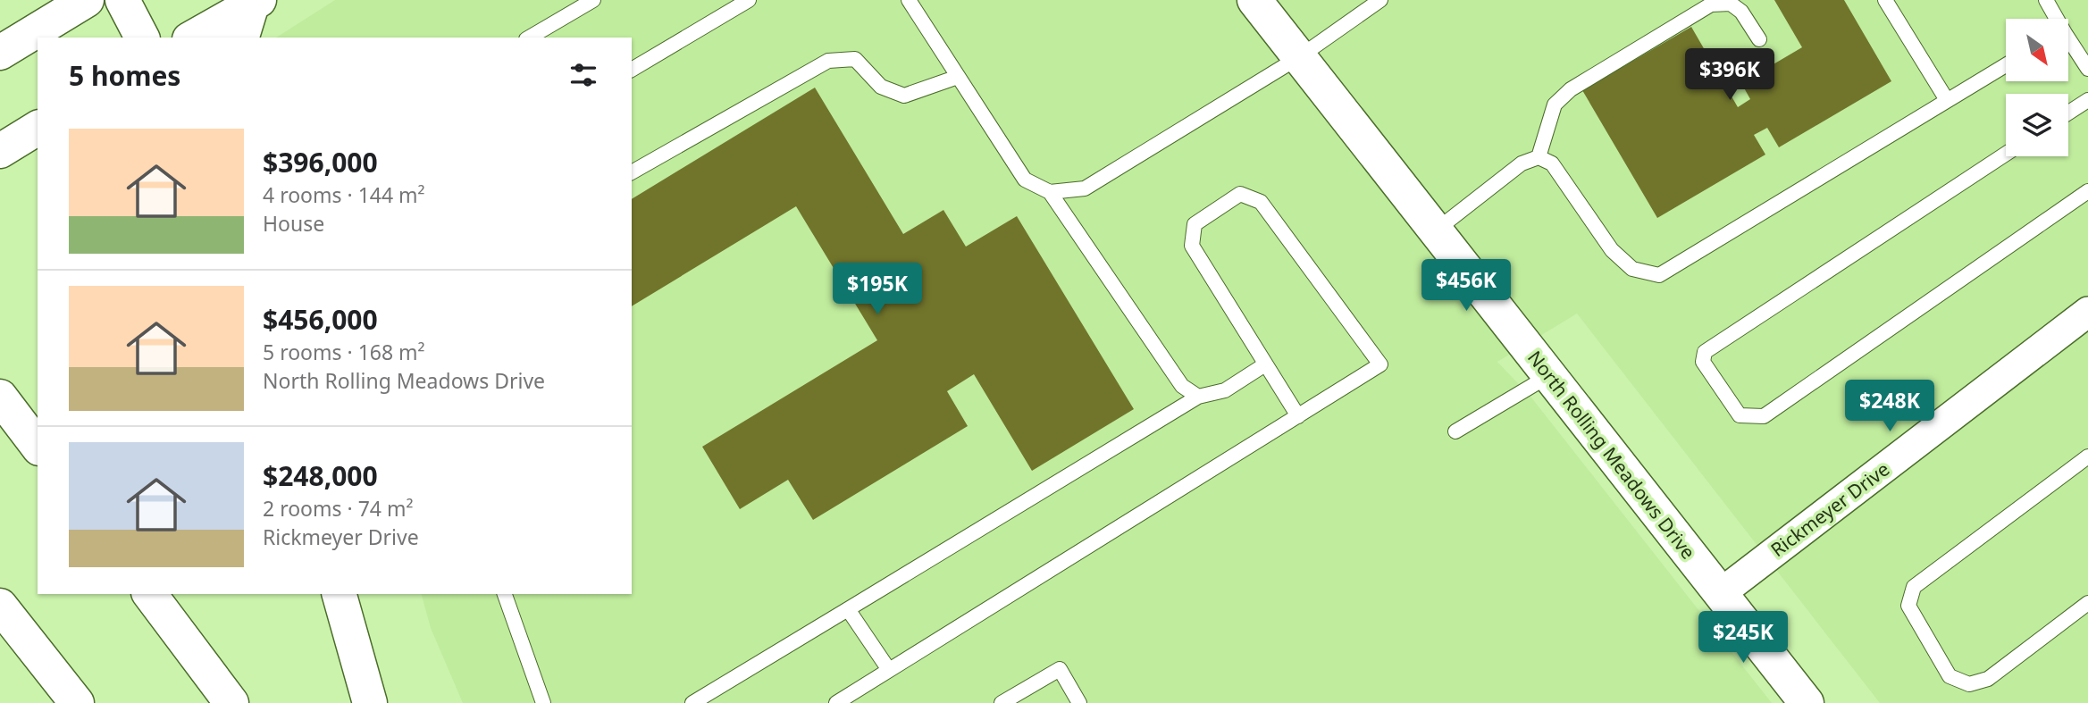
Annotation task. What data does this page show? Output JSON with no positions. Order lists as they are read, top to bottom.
{
  "streets": {
    "main road": ["North Rolling Meadows Drive"],
    "street": ["Rickmeyer Drive"]
  },
  "crossings": [
    ["North Rolling Meadows Drive", "Rickmeyer Drive"]
  ],
  "north": "bottom right",
  "page": {
    "heading": "5 homes",
    "price": [
      "$396K",
      "$456K",
      "$195K",
      "$248K",
      "$245K"
    ],
    "list": [
      {
        "name": "$396,000",
        "note": "4 rooms · 144 m² · House"
      },
      {
        "name": "$456,000",
        "note": "5 rooms · 168 m² · North Rolling Meadows Drive"
      },
      {
        "name": "$248,000",
        "note": "2 rooms · 74 m² · Rickmeyer Drive"
      }
    ]
  }
}
